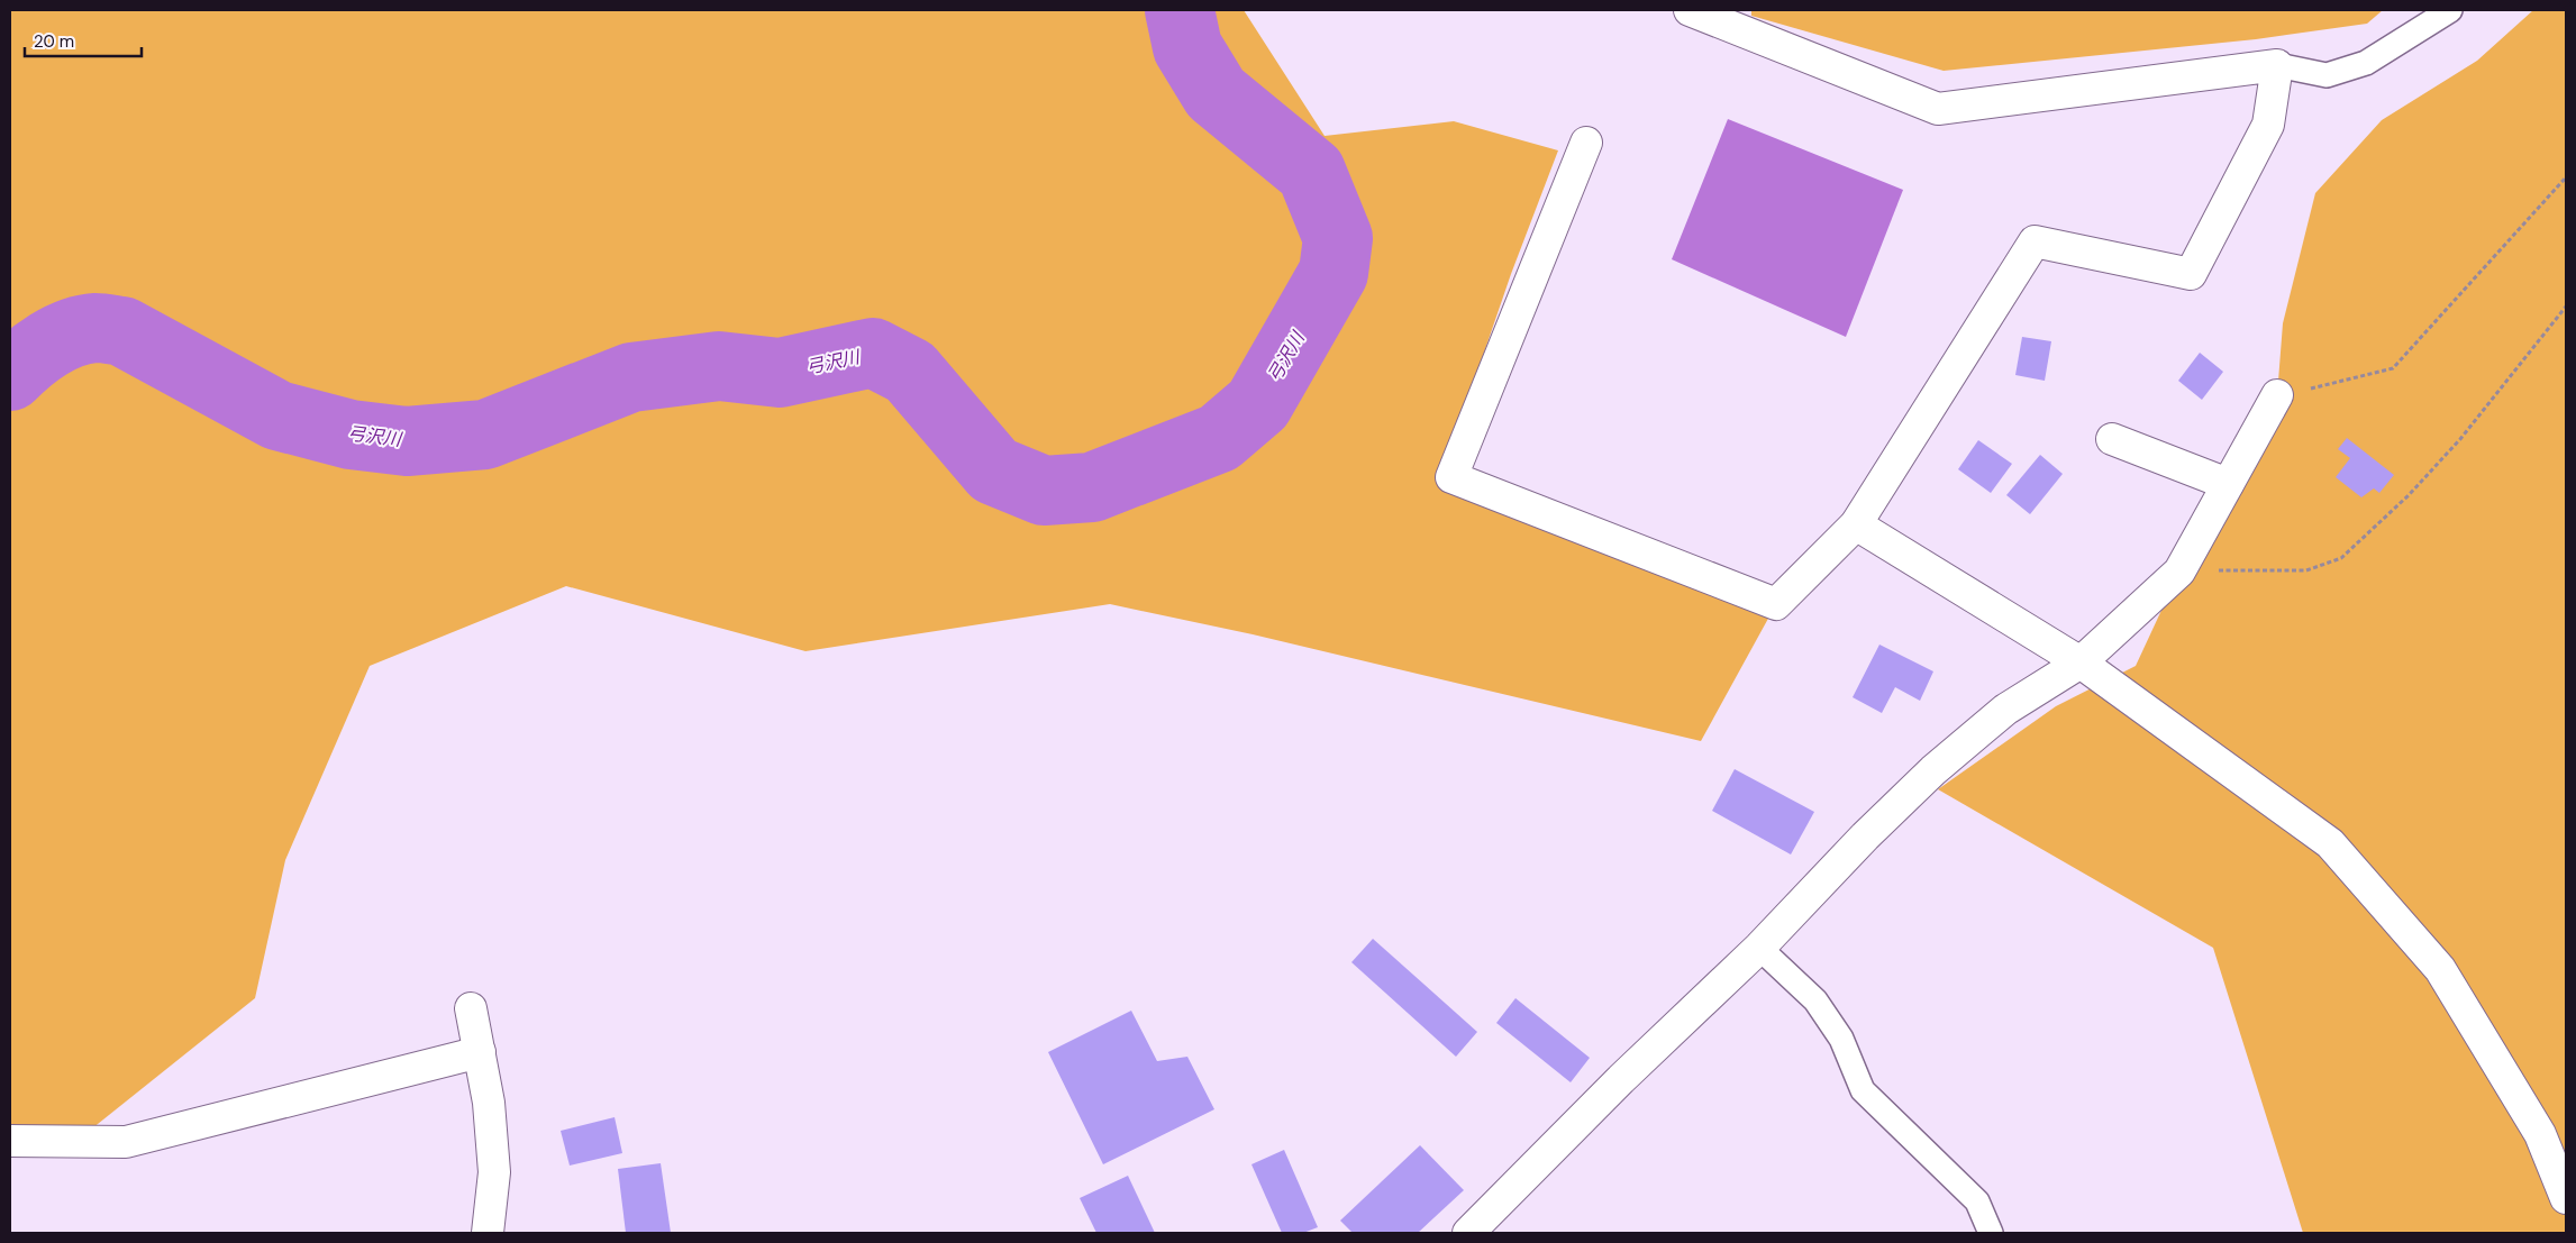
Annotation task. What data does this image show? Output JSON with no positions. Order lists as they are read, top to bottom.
{
  "water": ["弓沢川"],
  "scale_bar": "20 m"
}
